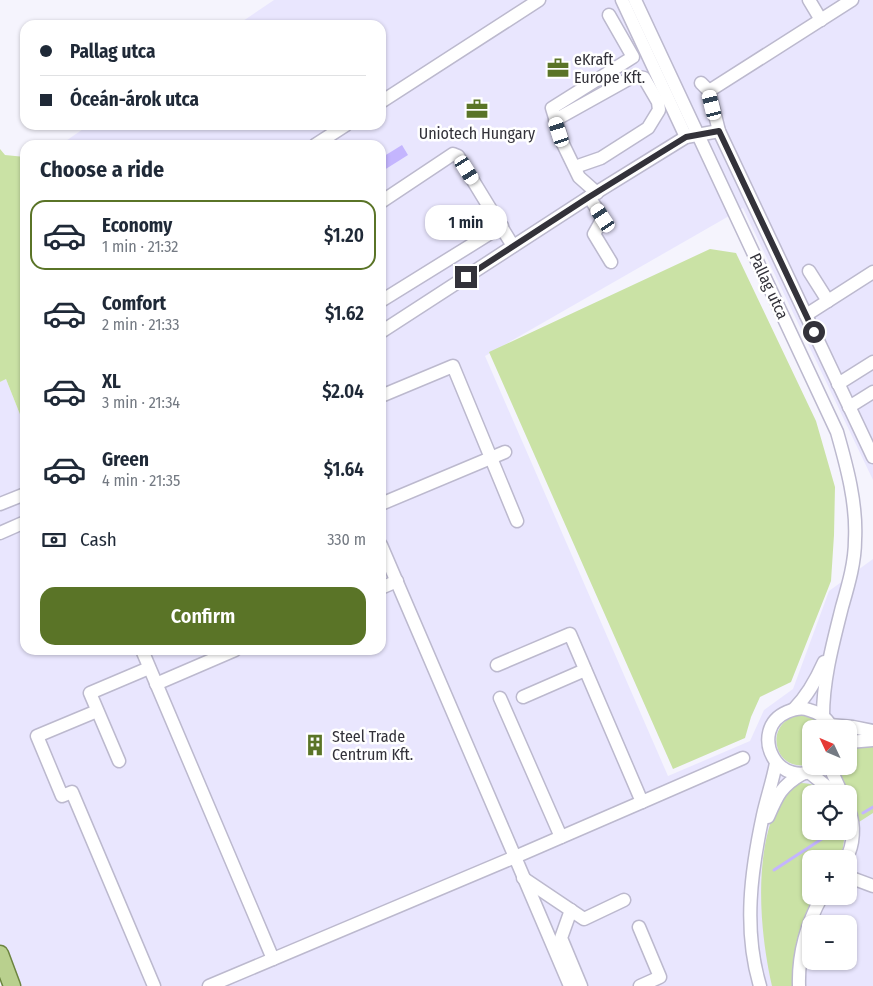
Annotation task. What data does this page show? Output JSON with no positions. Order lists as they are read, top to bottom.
{
  "streets": {
    "street": ["Pallag utca"]
  },
  "places": {
    "office": ["eKraft Europe Kft.", "Uniotech Hungary"],
    "building": ["Steel Trade Centrum Kft."]
  },
  "north": "top left",
  "page": {
    "banner": ["Pallag utca", "Óceán-árok utca"],
    "heading": "Choose a ride",
    "list": [
      {
        "name": "Economy",
        "note": "1 min · 21:32",
        "value": "$1.20"
      },
      {
        "name": "Comfort",
        "note": "2 min · 21:33",
        "value": "$1.62"
      },
      {
        "name": "XL",
        "note": "3 min · 21:34",
        "value": "$2.04"
      },
      {
        "name": "Green",
        "note": "4 min · 21:35",
        "value": "$1.64"
      }
    ],
    "bubble": "1 min",
    "pay": ["Cash", "330 m"],
    "buttons": "Confirm",
    "map_buttons": ["+", "−"]
  }
}
